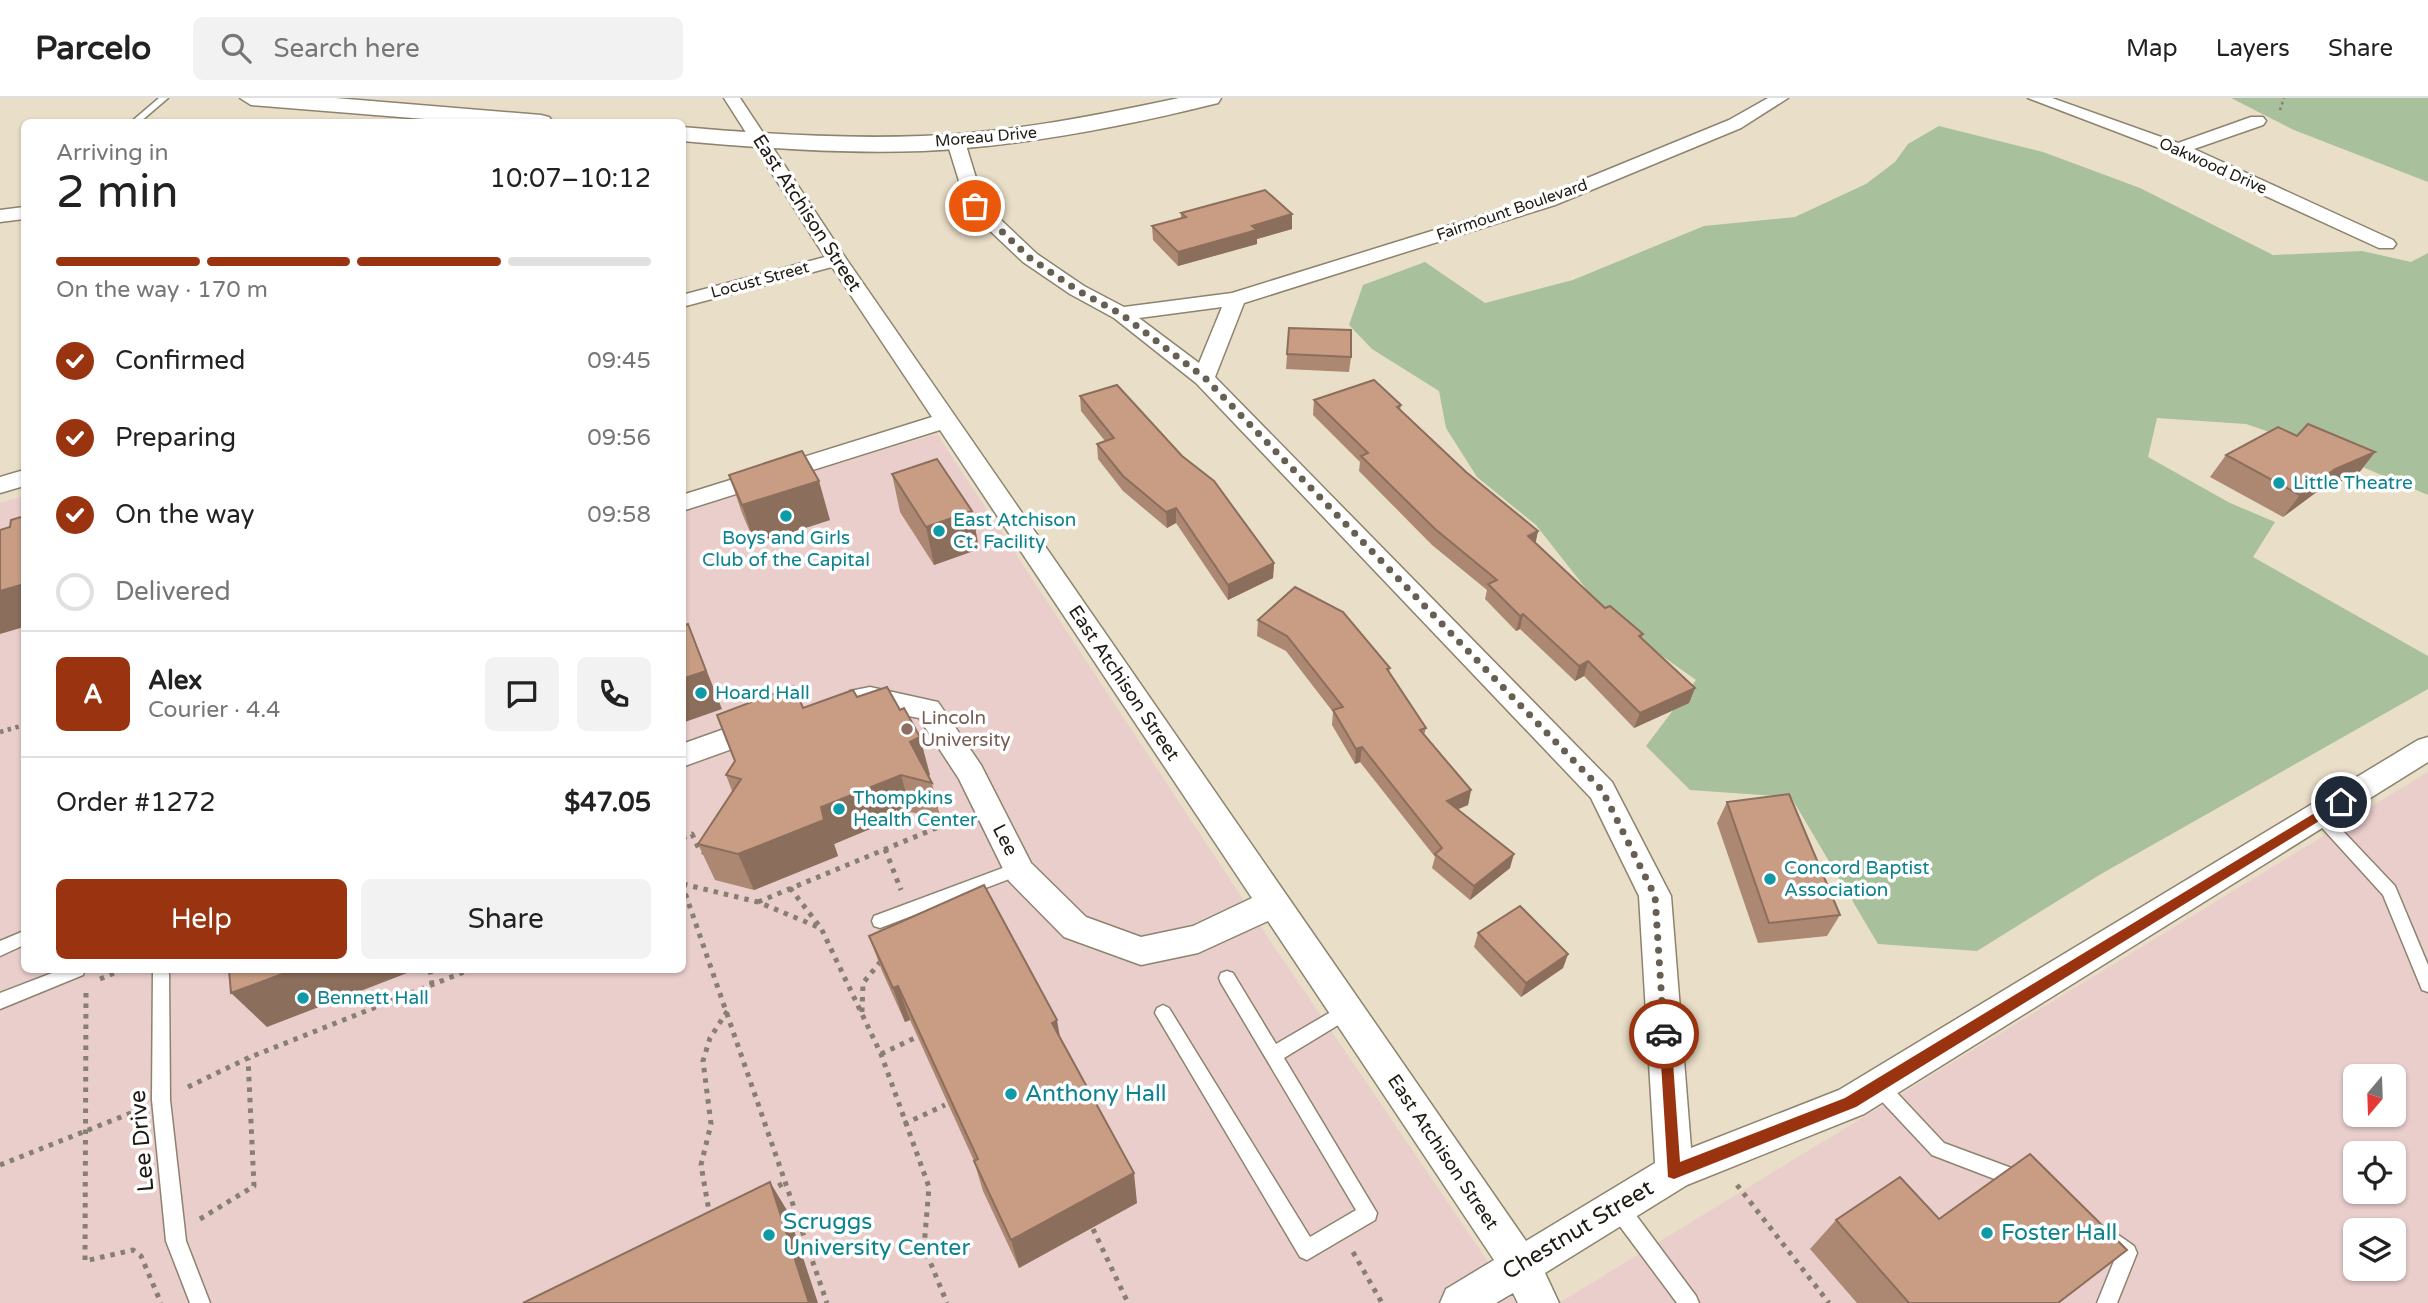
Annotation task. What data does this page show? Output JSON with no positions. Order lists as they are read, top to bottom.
{
  "streets": {
    "main road": ["Moreau Drive"],
    "street": [
      "Oakwood Drive",
      "Fairmount Boulevard",
      "East Atchison Street",
      "Locust Street",
      "Lee",
      "Chestnut Street"
    ],
    "lane": ["Lee Drive"]
  },
  "crossings": [
    ["Moreau Drive", "East Atchison Street"],
    ["East Atchison Street", "Locust Street"],
    ["East Atchison Street", "Lee"],
    ["East Atchison Street", "Chestnut Street"]
  ],
  "places": [
    "Little Theatre",
    "Boys and Girls Club of the Capital",
    "East Atchison Ct. Facility",
    "Hoard Hall",
    "Lincoln University",
    "Thompkins Health Center",
    "Concord Baptist Association",
    "Bennett Hall",
    "Anthony Hall",
    "Foster Hall",
    "Scruggs University Center"
  ],
  "north": "bottom",
  "page": {
    "header": "Parcelo",
    "search": "Search here",
    "nav": ["Map", "Layers", "Share"],
    "heading": ["2 min", "Arriving in", "10:07–10:12"],
    "panel": [
      "Alex",
      "Courier · 4.4",
      "Order #1272",
      "$47.05"
    ],
    "bar": "On the way · 170 m",
    "list": [
      ["Confirmed", "09:45"],
      ["Preparing", "09:56"],
      ["On the way", "09:58"],
      "Delivered"
    ],
    "round": "A",
    "buttons": ["Help", "Share"]
  }
}
